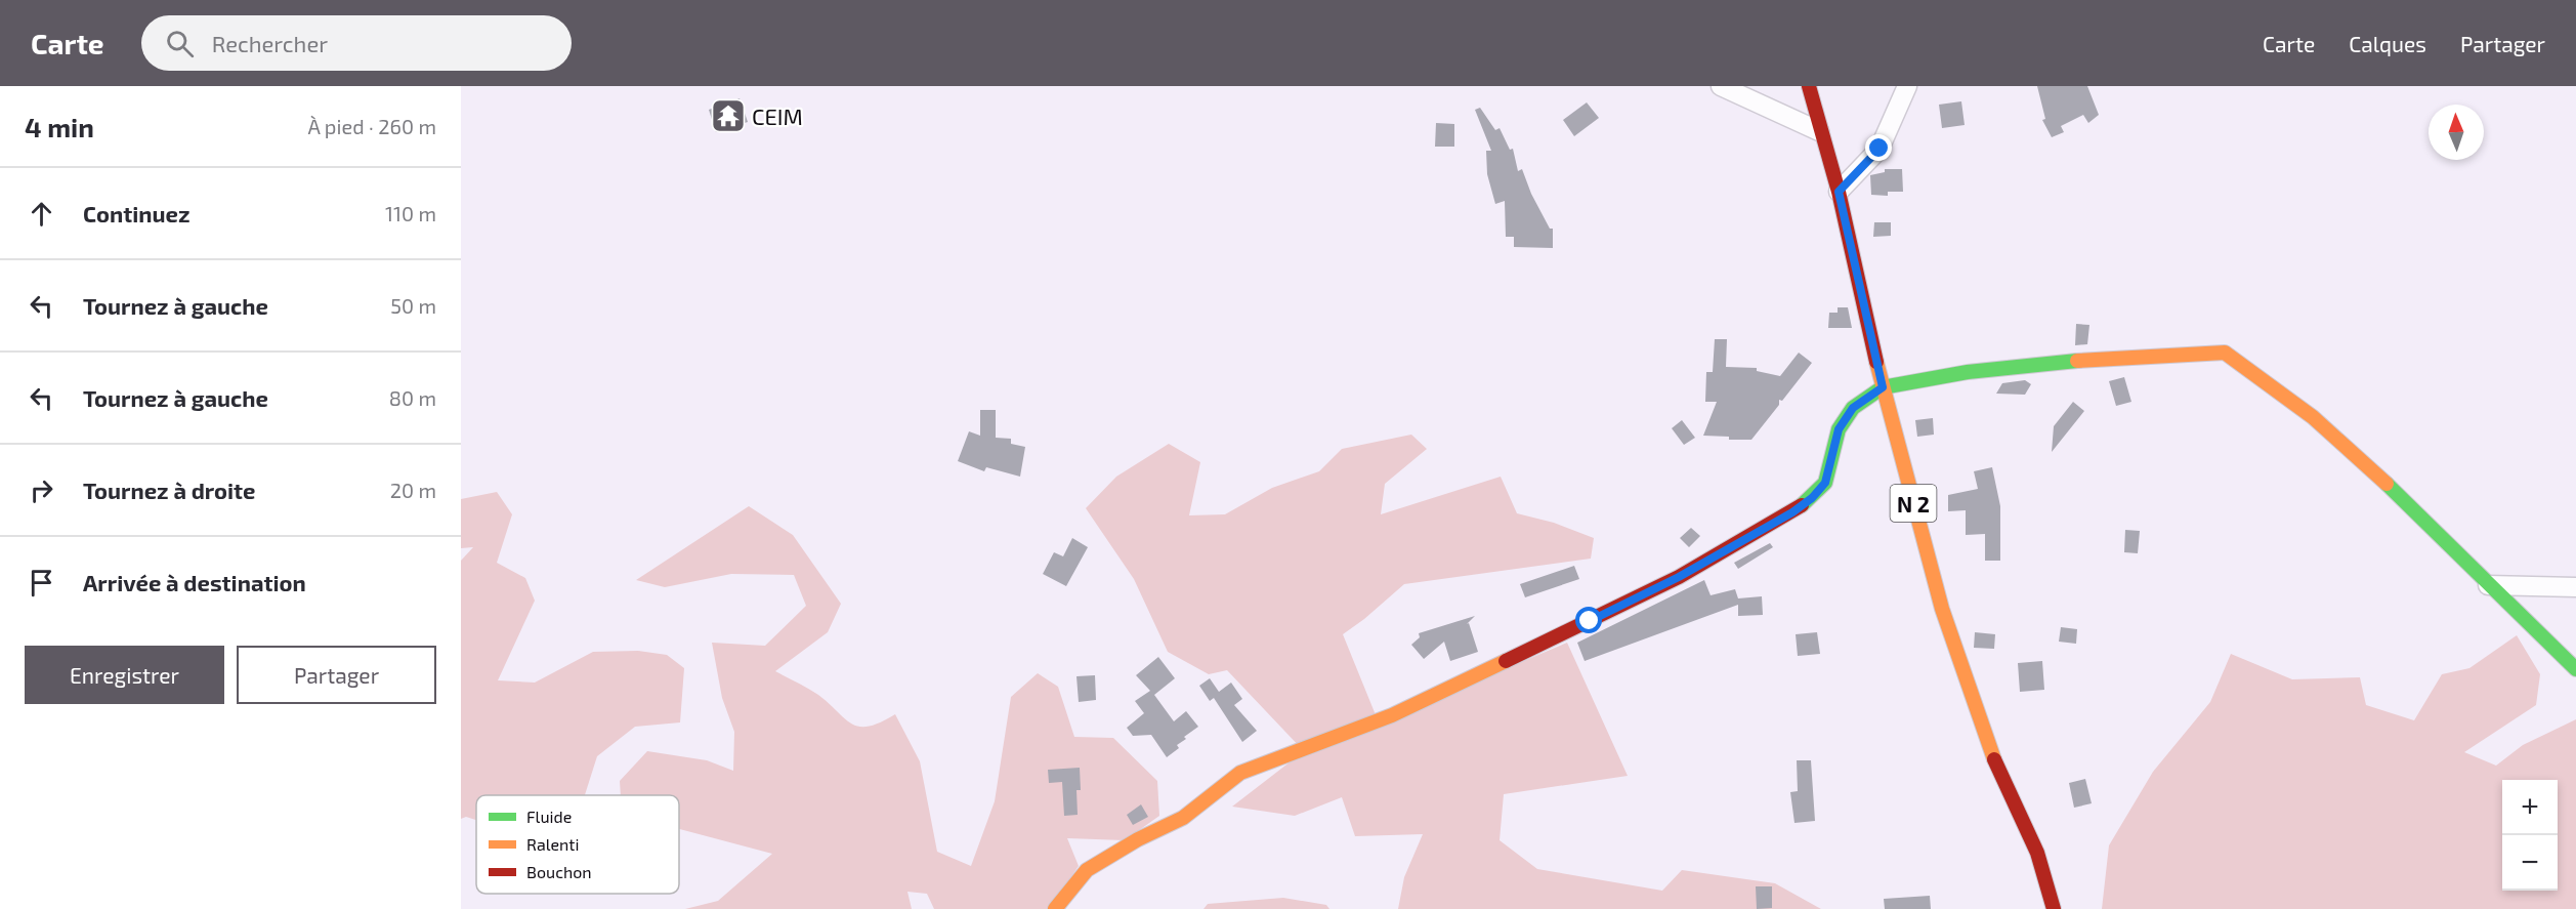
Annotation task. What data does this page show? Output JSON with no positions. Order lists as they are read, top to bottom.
{
  "streets": {
    "street": ["N 2"]
  },
  "places": {
    "temple": ["CEIM"]
  },
  "legend": ["Fluide", "Ralenti", "Bouchon"],
  "north": "top",
  "page": {
    "header": "Carte",
    "search": "Rechercher",
    "nav": ["Carte", "Calques", "Partager"],
    "heading": ["4 min", "À pied · 260 m"],
    "list": [
      ["Continuez", "110 m"],
      ["Tournez à gauche", "50 m"],
      ["Tournez à gauche", "80 m"],
      ["Tournez à droite", "20 m"],
      "Arrivée à destination"
    ],
    "buttons": ["Enregistrer", "Partager"],
    "map_buttons": ["+", "−"]
  }
}
